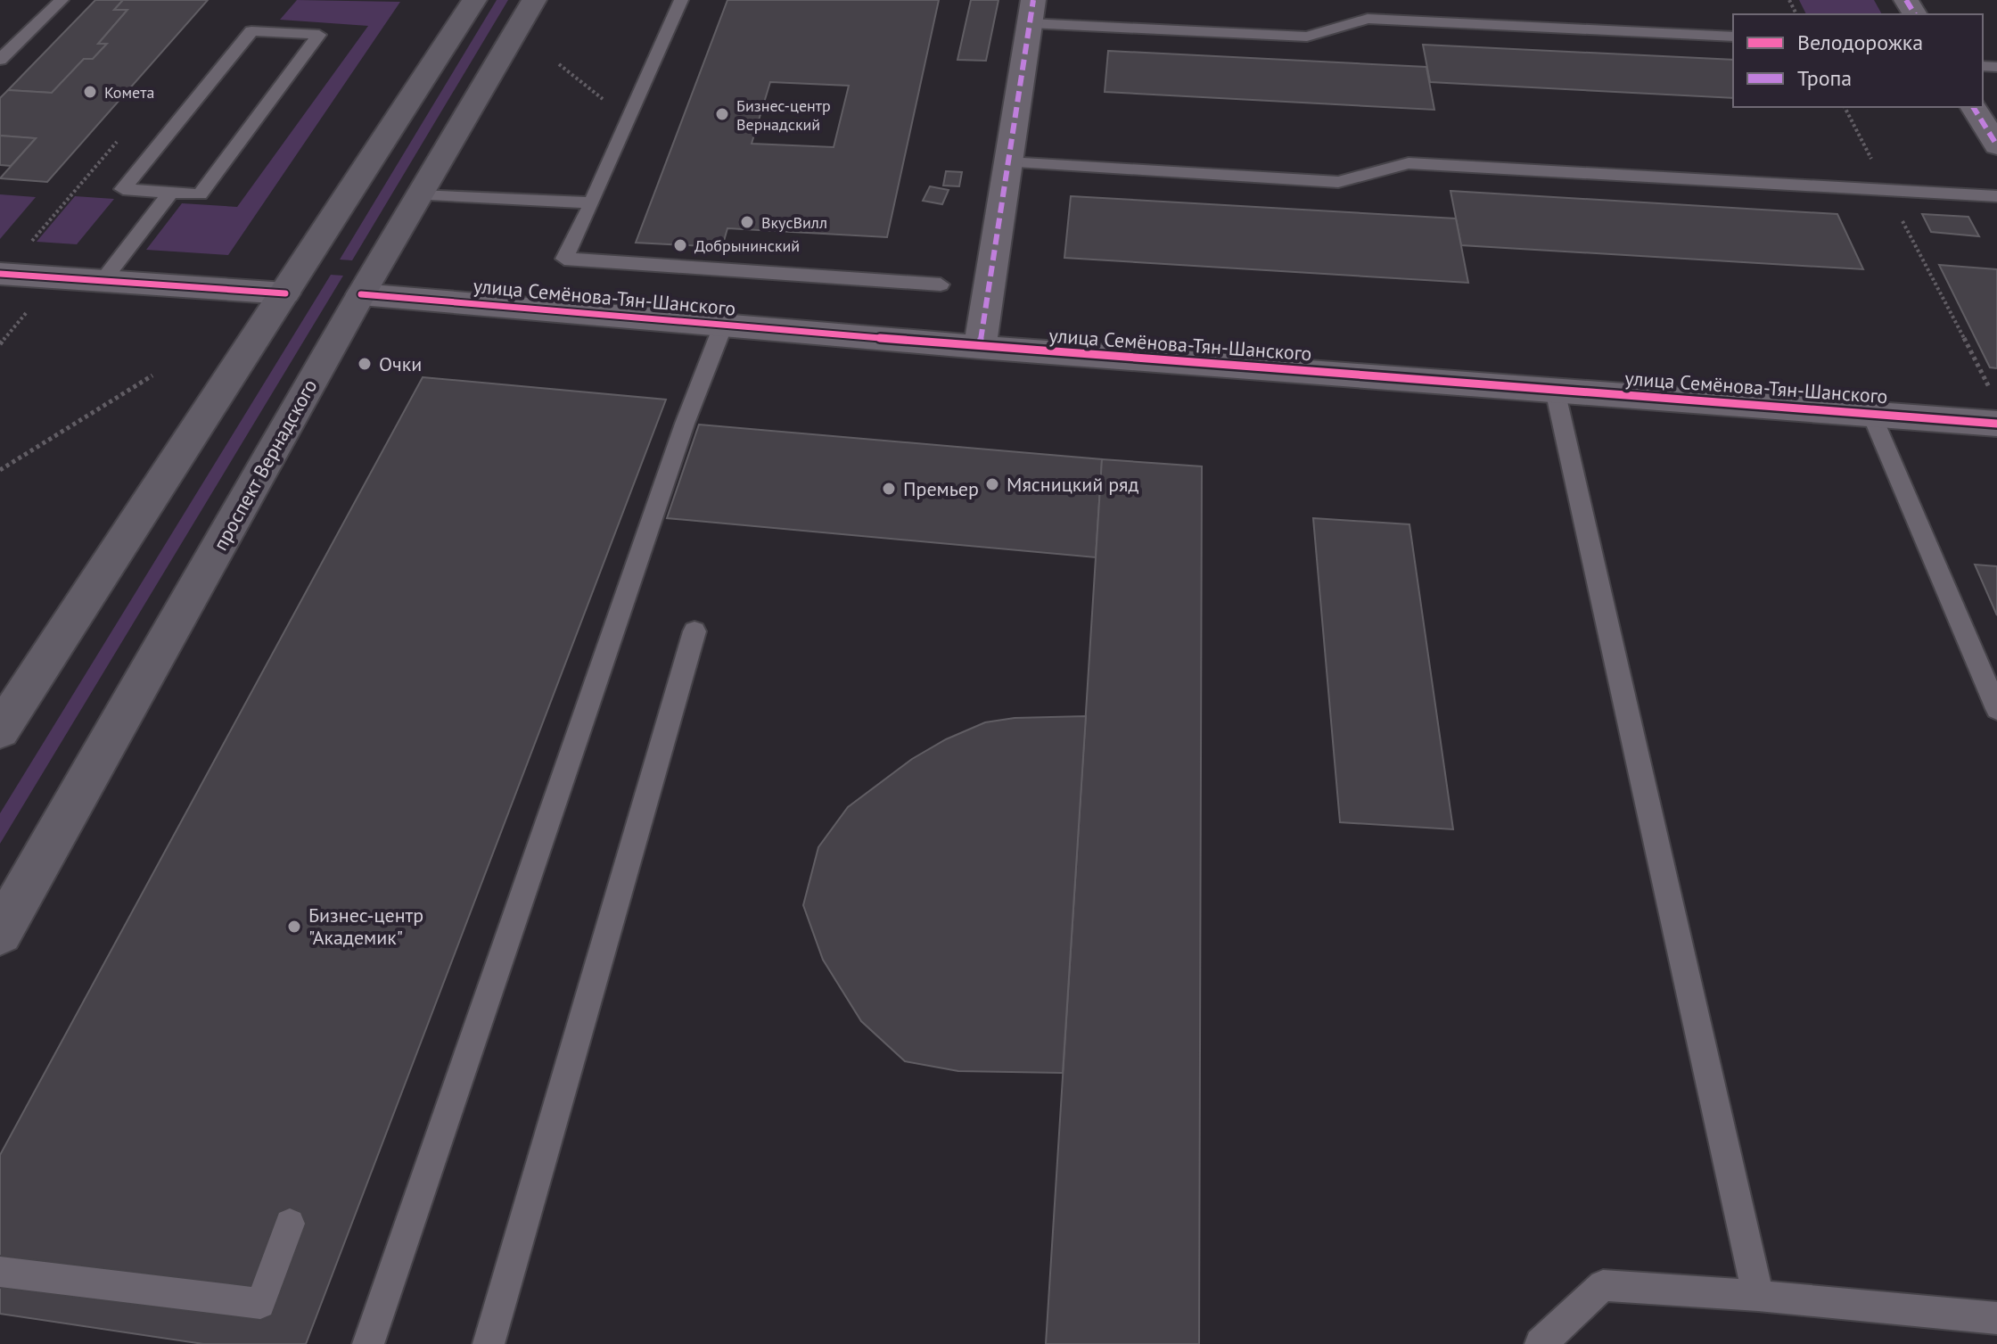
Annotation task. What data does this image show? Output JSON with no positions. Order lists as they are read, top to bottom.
{
  "streets": {
    "main road": ["проспект Вернадского"],
    "street": ["улица Семёнова-Тян-Шанского"]
  },
  "crossings": [
    ["улица Семёнова-Тян-Шанского", "проспект Вернадского"]
  ],
  "places": [
    "Комета",
    "Бизнес-центр Вернадский",
    "ВкусВилл",
    "Добрынинский",
    "Очки",
    "Мясницкий ряд",
    "Премьер",
    "Бизнес-центр \"Академик\""
  ],
  "legend": ["Велодорожка", "Тропа"]
}
